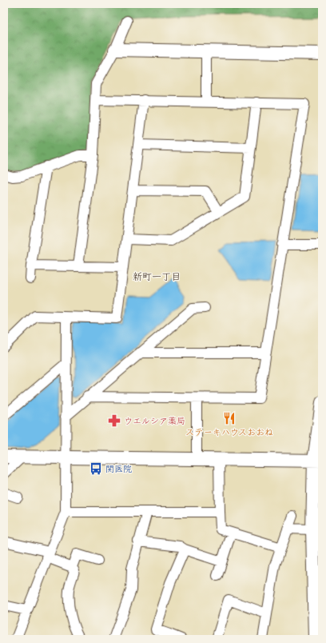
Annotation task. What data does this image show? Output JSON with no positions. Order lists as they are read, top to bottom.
{
  "districts": ["新町一丁目"],
  "places": {
    "restaurant": ["ステーキハウスおおね"],
    "pharmacy": ["ウエルシア薬局"],
    "bus stop": ["関医院"]
  }
}
